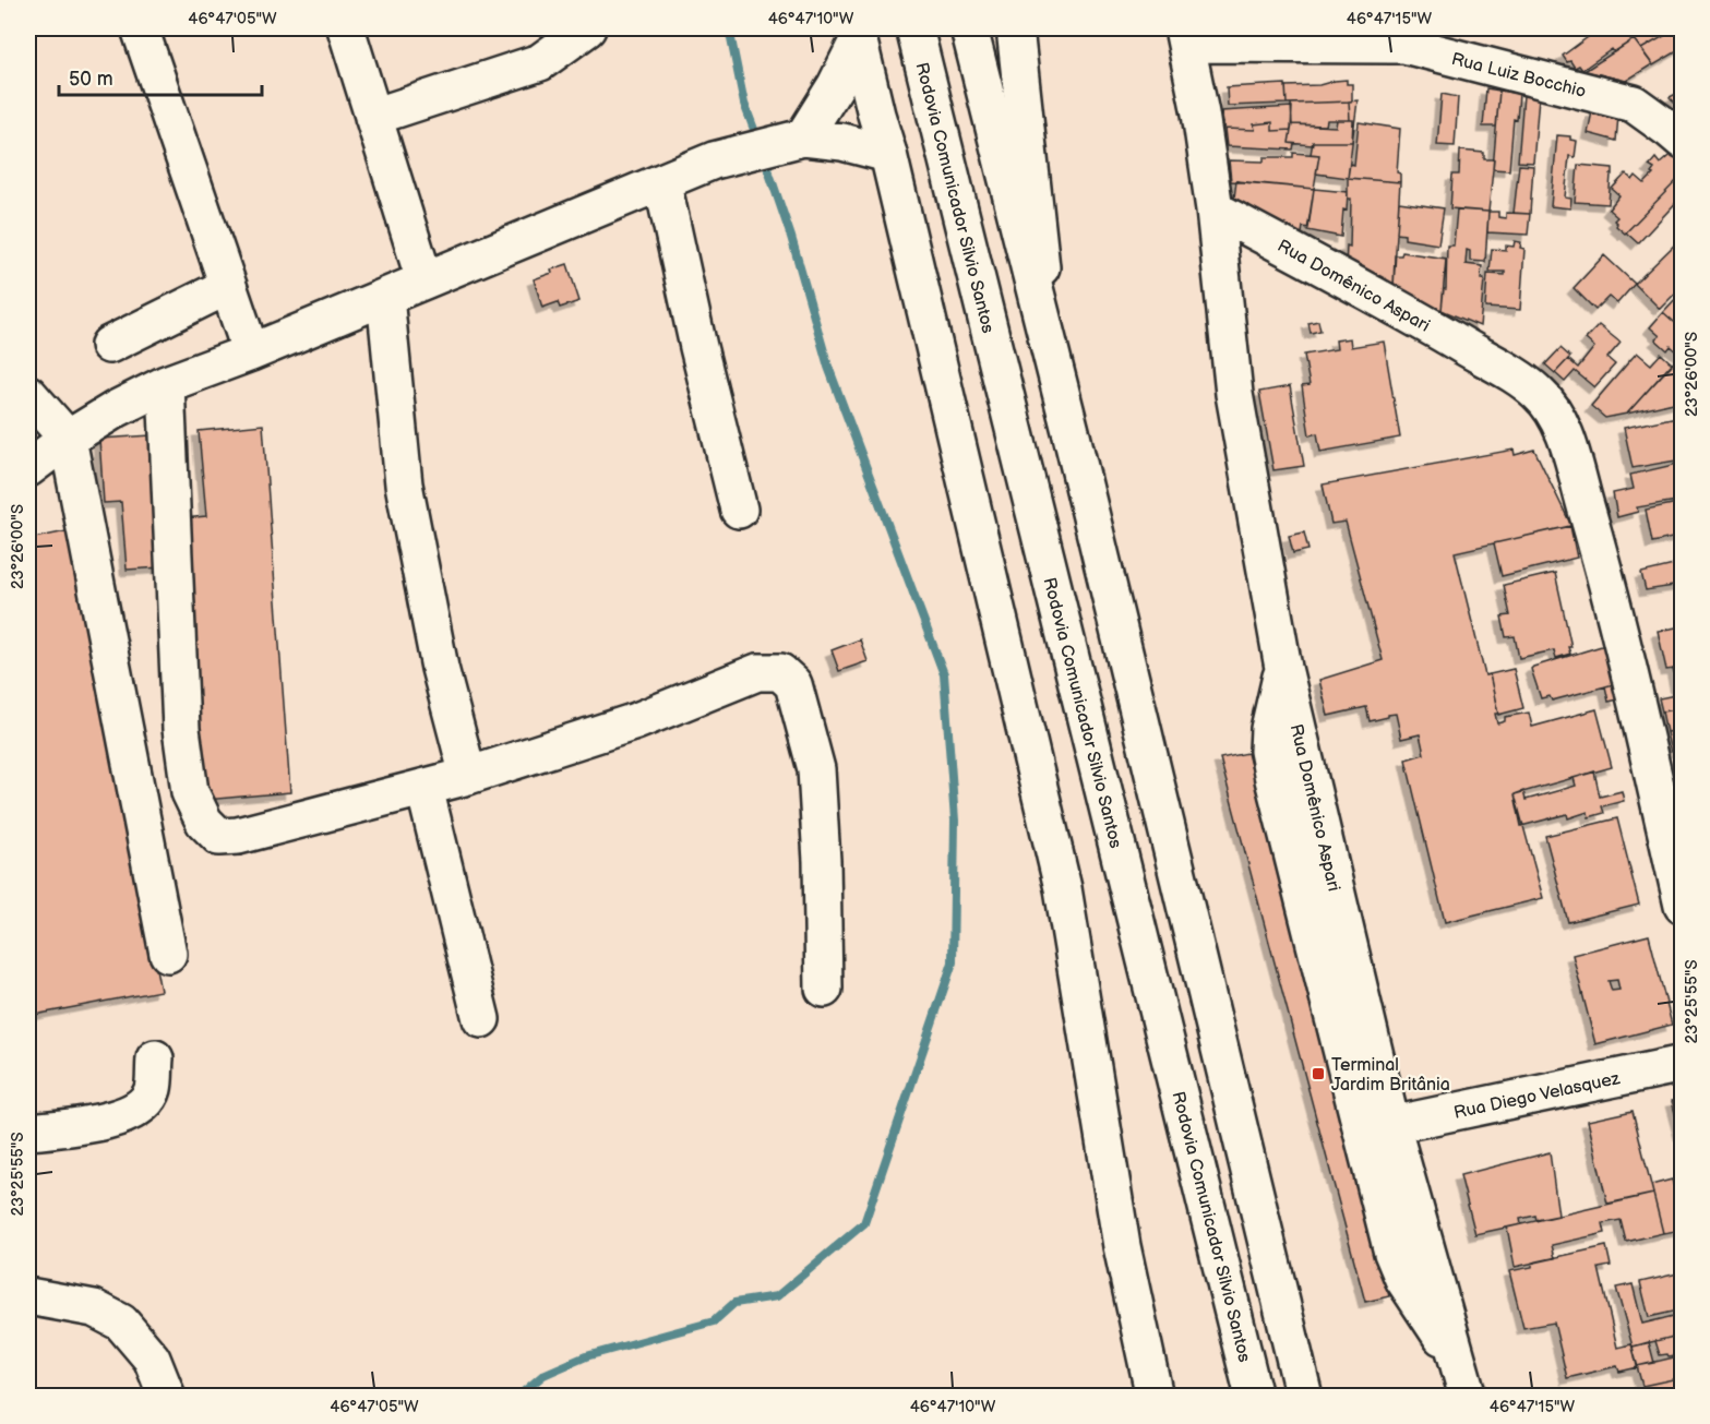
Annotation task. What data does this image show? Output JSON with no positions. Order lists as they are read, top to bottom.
{
  "streets": {
    "main road": [
      "Rua Luiz Bocchio",
      "Rodovia Comunicador Silvio Santos",
      "Rua Domênico Aspari",
      "Rua Diego Velasquez"
    ]
  },
  "crossings": [
    ["Rua Luiz Bocchio", "Rua Domênico Aspari"],
    ["Rua Domênico Aspari", "Rua Diego Velasquez"]
  ],
  "places": {
    "transit": ["Terminal Jardim Britânia"]
  },
  "scale_bar": "50 m",
  "coordinates": [
    "46°47'05\"W",
    "46°47'10\"W",
    "46°47'15\"W",
    "23°26'00\"S",
    "23°25'55\"S"
  ]
}
